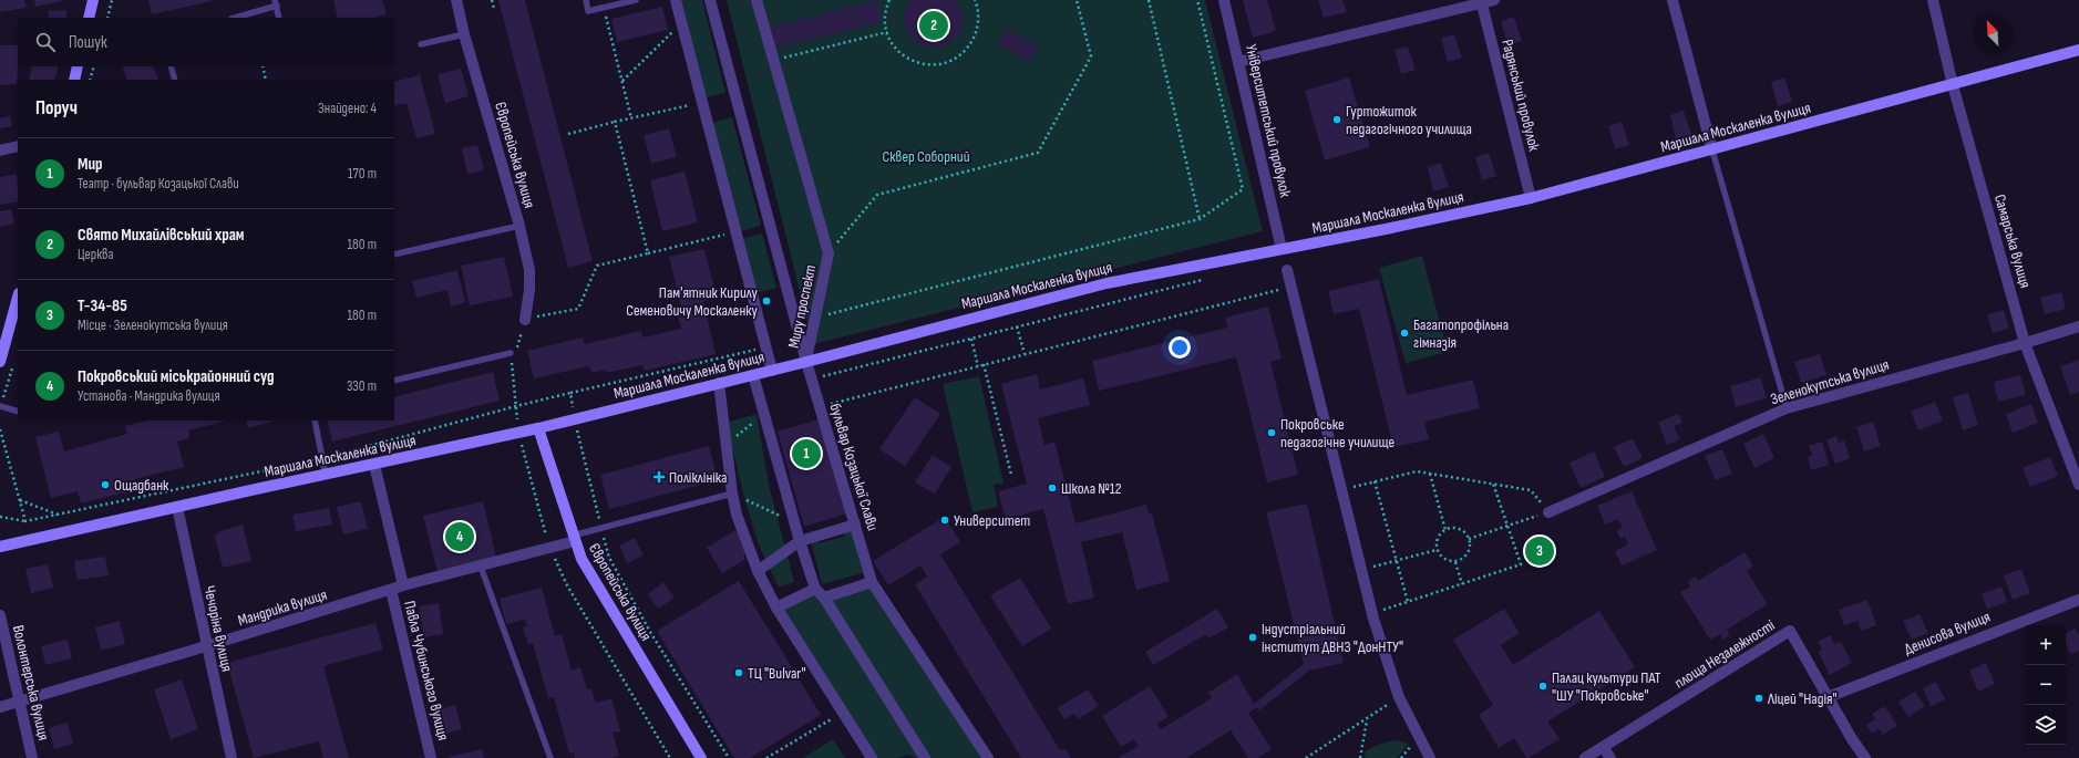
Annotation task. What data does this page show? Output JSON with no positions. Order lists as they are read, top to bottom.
{
  "streets": {
    "street": [
      "Радянський провулок",
      "Університетський провулок",
      "Маршала Москаленка вулиця",
      "Європейська вулиця",
      "Самарська вулиця",
      "Миру проспект",
      "Зеленокутська вулиця",
      "бульвар Козацької Слави",
      "Мандрика вулиця",
      "Чечоріна вулиця",
      "Денисова вулиця",
      "площа Незалежності",
      "Павла Чубинського вулиця",
      "Волонтерська вулиця"
    ]
  },
  "crossings": [
    ["Радянський провулок", "Маршала Москаленка вулиця"],
    ["Університетський провулок", "Маршала Москаленка вулиця"],
    ["Маршала Москаленка вулиця", "Європейська вулиця"],
    ["Маршала Москаленка вулиця", "Самарська вулиця"],
    ["Маршала Москаленка вулиця", "Миру проспект"],
    ["Маршала Москаленка вулиця", "бульвар Козацької Слави"],
    ["Маршала Москаленка вулиця", "Чечоріна вулиця"],
    ["Маршала Москаленка вулиця", "Павла Чубинського вулиця"],
    ["Європейська вулиця", "Мандрика вулиця"],
    ["Самарська вулиця", "Зеленокутська вулиця"],
    ["Миру проспект", "бульвар Козацької Слави"],
    ["Мандрика вулиця", "Чечоріна вулиця"],
    ["Мандрика вулиця", "Павла Чубинського вулиця"],
    ["Мандрика вулиця", "Волонтерська вулиця"],
    ["Денисова вулиця", "площа Незалежності"]
  ],
  "parks": ["Сквер Соборний"],
  "places": {
    "other": [
      "Гуртожиток педагогічного училища",
      "Пам'ятник Кирилу Семеновичу Москаленку",
      "Багатопрофільна гімназія",
      "Покровське педагогічне училище",
      "Ощадбанк",
      "Школа №12",
      "Университет",
      "Індустріальний інститут ДВНЗ \"ДонНТУ\"",
      "ТЦ \"Bulvar\"",
      "Палац культури ПАТ \"ШУ \"Покровське\"",
      "Ліцей \"Надія\""
    ],
    "health": ["Поліклініка"]
  },
  "north": "top left",
  "page": {
    "pins": [
      "2",
      "1",
      "4",
      "3"
    ],
    "search": "Пошук",
    "heading": ["Поруч", "Знайдено: 4"],
    "list": [
      {
        "mark": "1",
        "name": "Мир",
        "note": "Театр · бульвар Козацької Слави",
        "value": "170 m"
      },
      {
        "mark": "2",
        "name": "Свято Михайлівський храм",
        "note": "Церква",
        "value": "180 m"
      },
      {
        "mark": "3",
        "name": "Т-34-85",
        "note": "Місце · Зеленокутська вулиця",
        "value": "180 m"
      },
      {
        "mark": "4",
        "name": "Покровський міськрайонний суд",
        "note": "Установа · Мандрика вулиця",
        "value": "330 m"
      }
    ],
    "map_buttons": ["+", "−"]
  }
}
